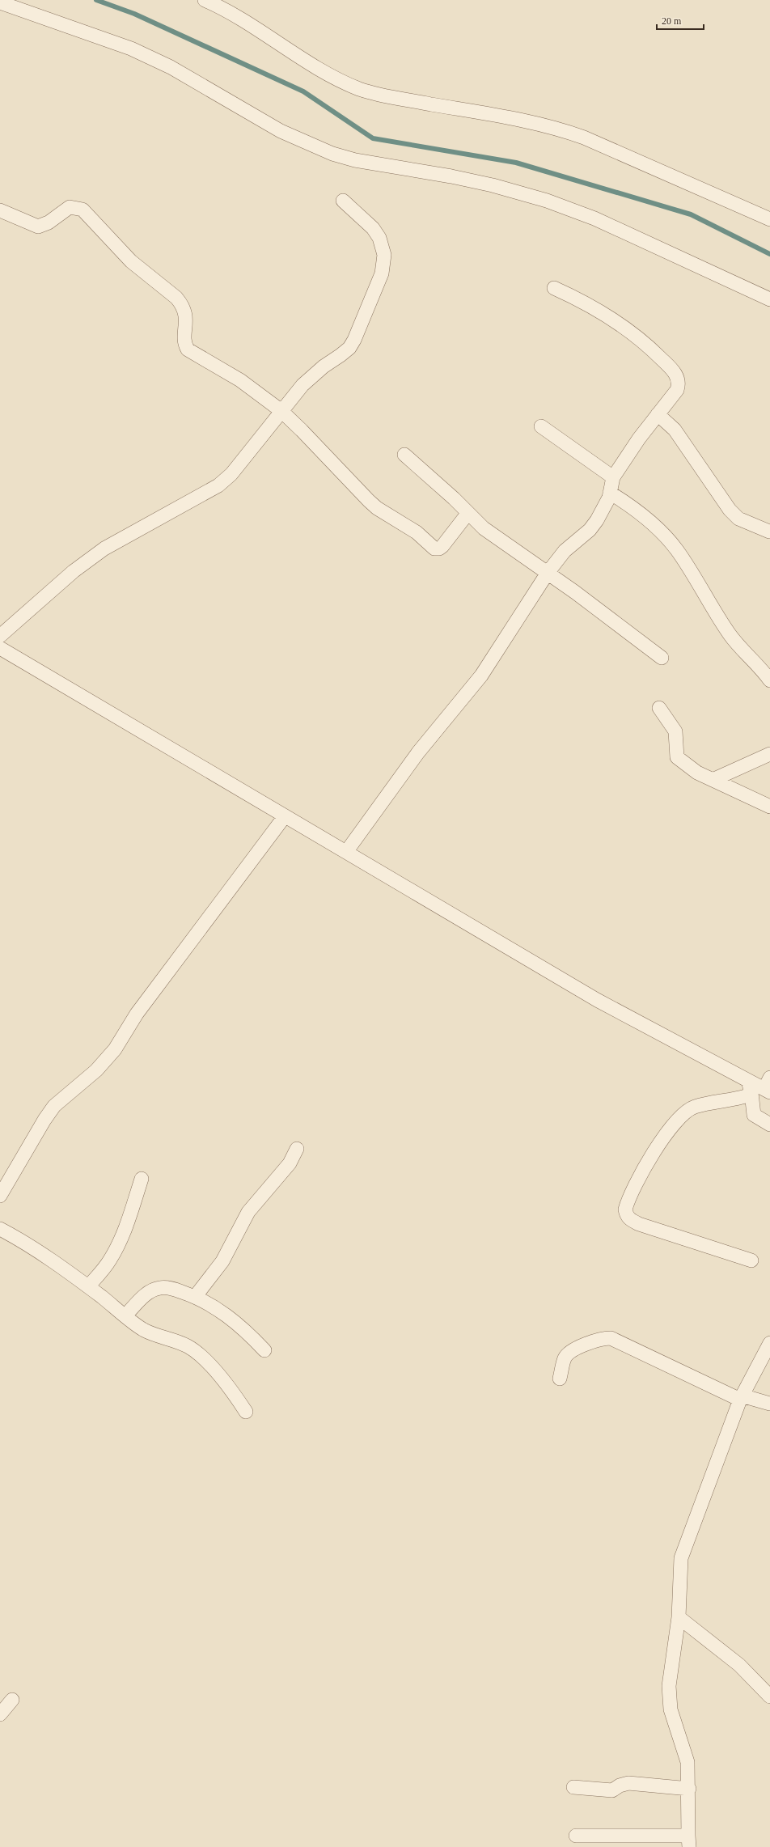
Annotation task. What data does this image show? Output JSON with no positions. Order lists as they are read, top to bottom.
{
  "scale_bar": "20 m"
}
